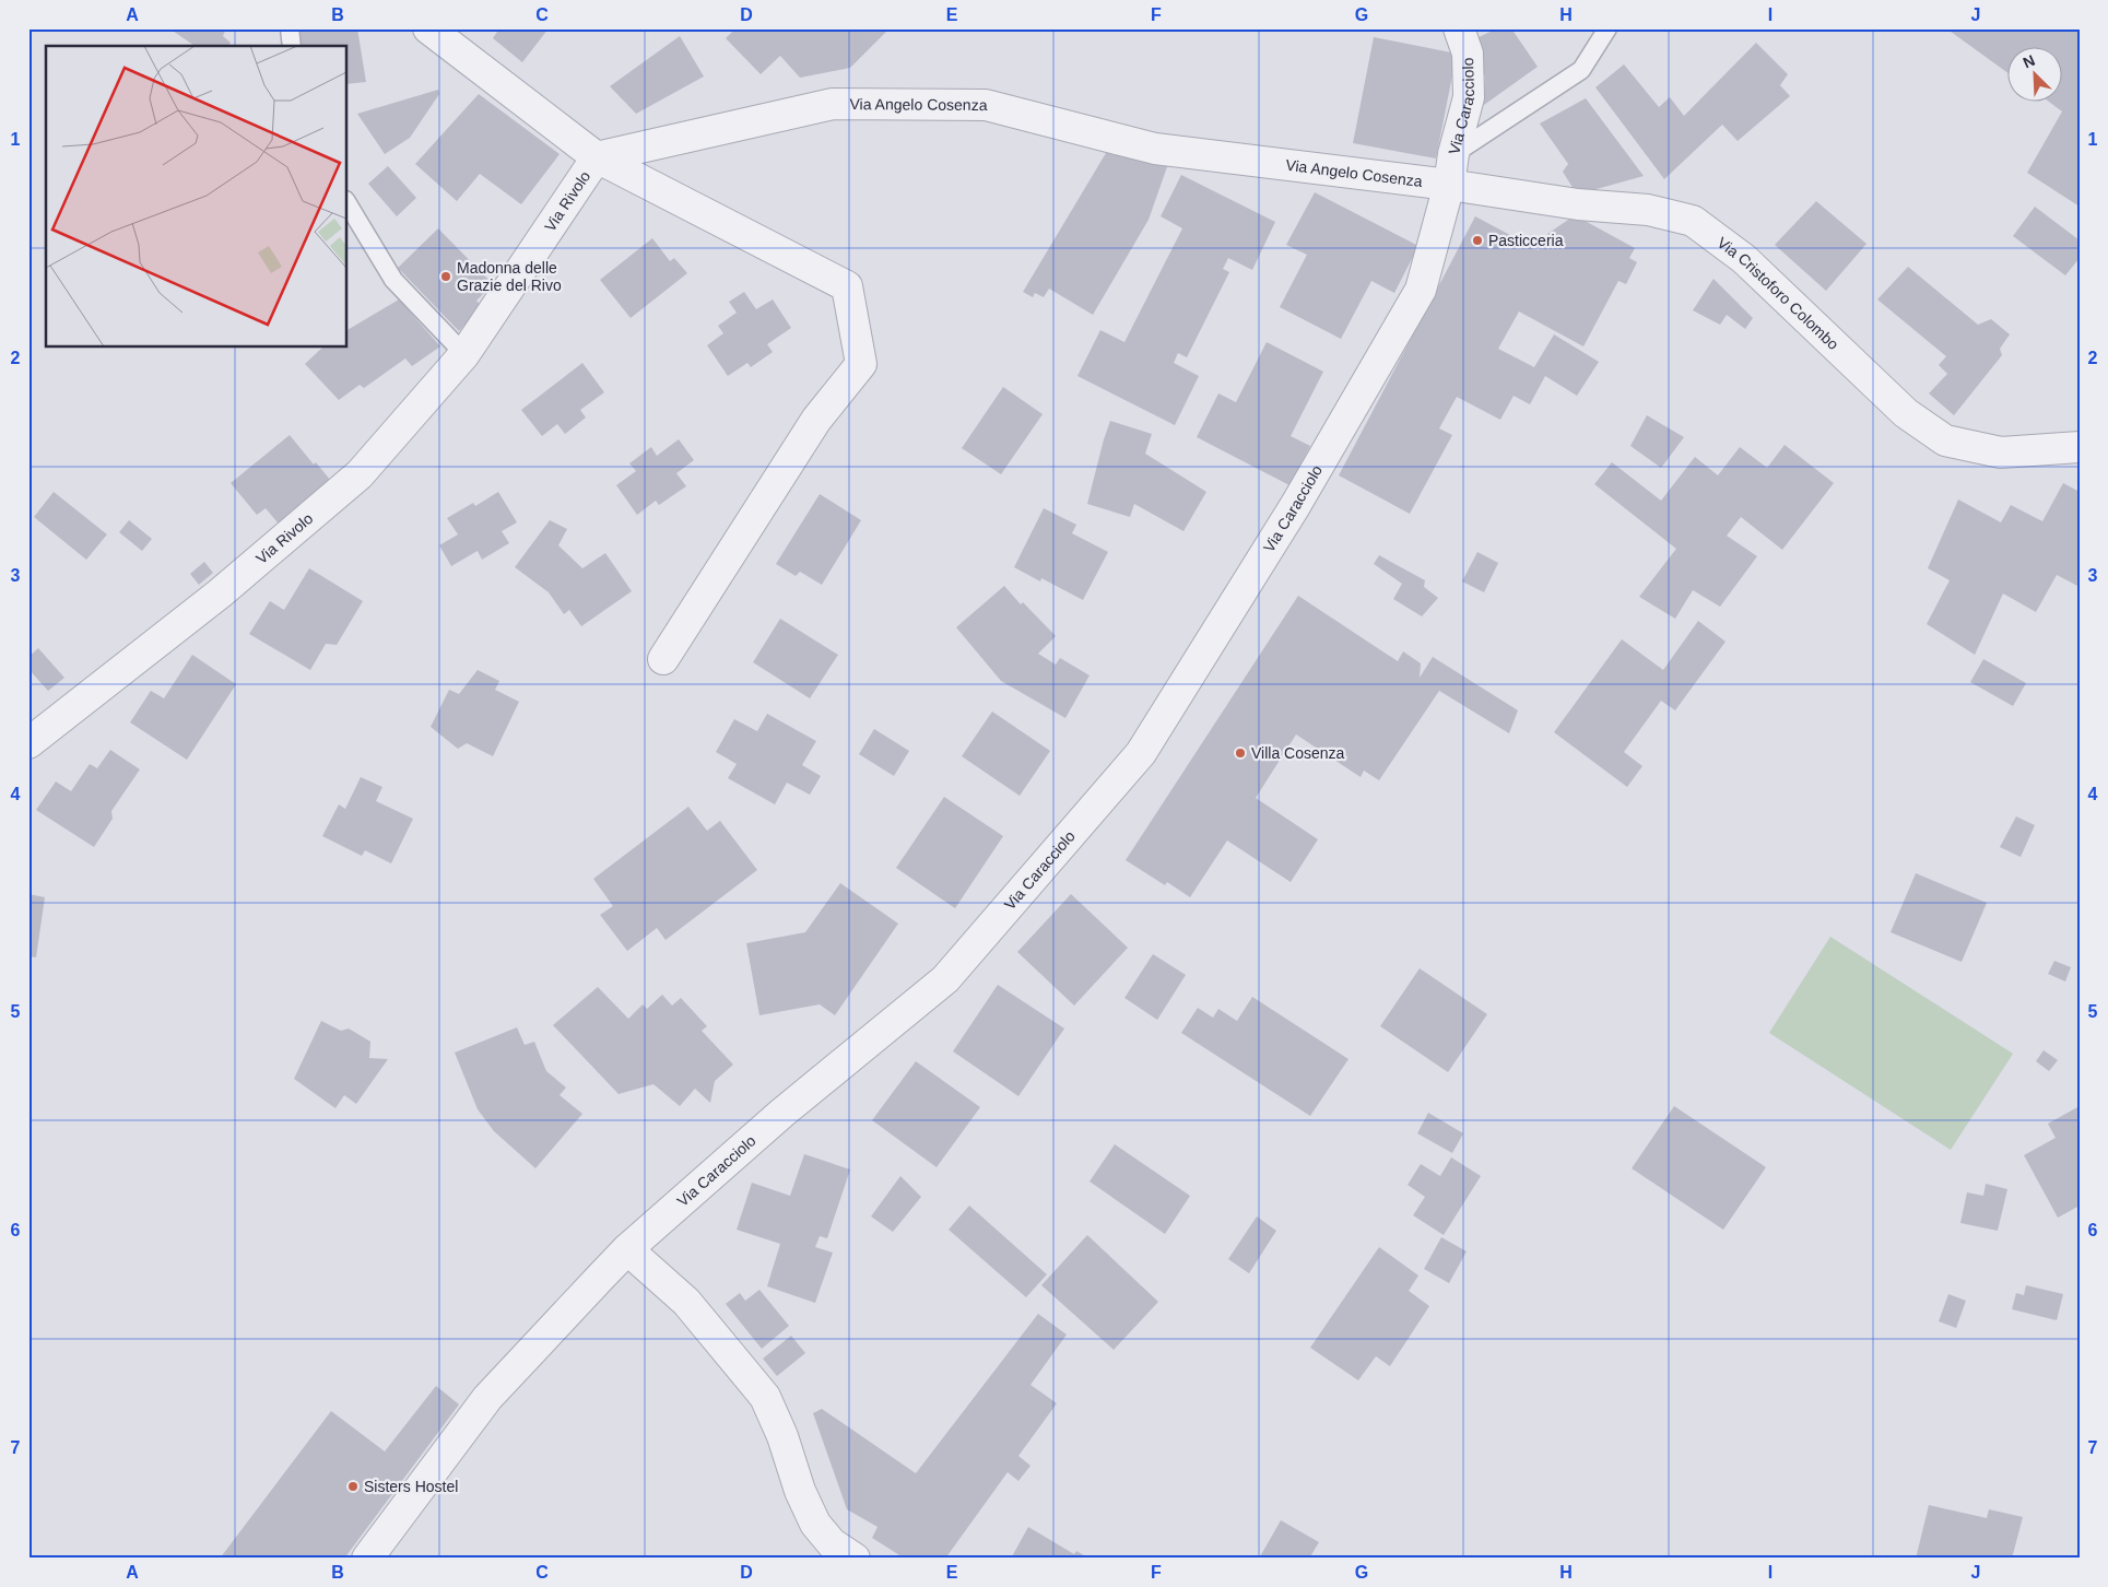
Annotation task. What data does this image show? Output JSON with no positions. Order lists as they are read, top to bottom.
{
  "streets": {
    "street": [
      "Via Angelo Cosenza",
      "Via Caracciolo",
      "Via Rivolo",
      "Via Cristoforo Colombo"
    ]
  },
  "crossings": [
    ["Via Angelo Cosenza", "Via Caracciolo"],
    ["Via Angelo Cosenza", "Via Rivolo"],
    ["Via Angelo Cosenza", "Via Cristoforo Colombo"],
    ["Via Caracciolo", "Via Cristoforo Colombo"]
  ],
  "places": [
    "Pasticceria",
    "Madonna delle Grazie del Rivo",
    "Villa Cosenza",
    "Sisters Hostel"
  ],
  "north": "top left",
  "grid": {
    "columns": [
      "A",
      "B",
      "C",
      "D",
      "E",
      "F",
      "G",
      "H",
      "I",
      "J"
    ],
    "rows": [
      "1",
      "2",
      "3",
      "4",
      "5",
      "6",
      "7"
    ]
  }
}
